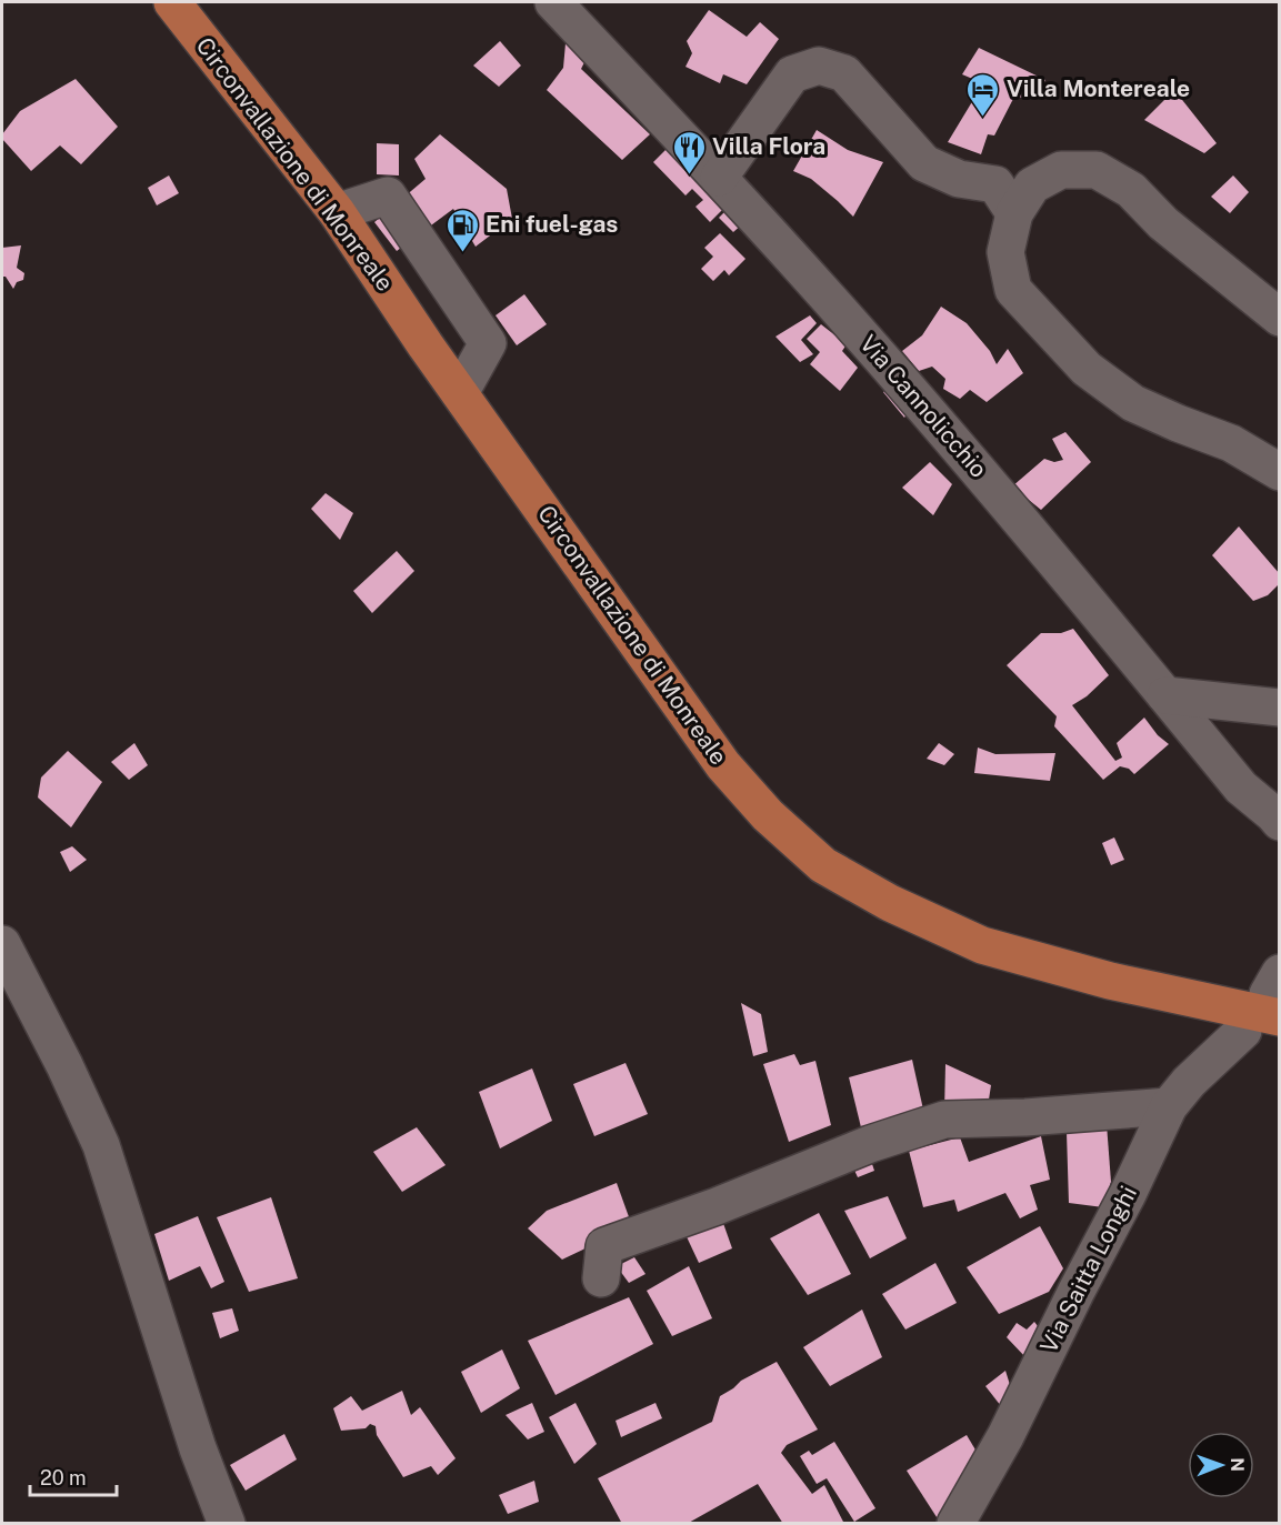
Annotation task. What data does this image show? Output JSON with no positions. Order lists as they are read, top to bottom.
{
  "streets": {
    "main road": ["Circonvallazione di Monreale"],
    "street": ["Via Cannolicchio", "Via Saitta Longhi"]
  },
  "places": {
    "hotel": ["Villa Montereale"],
    "restaurant": ["Villa Flora"],
    "fuel station": ["Eni fuel-gas"]
  },
  "scale_bar": "20 m",
  "north": "right"
}
